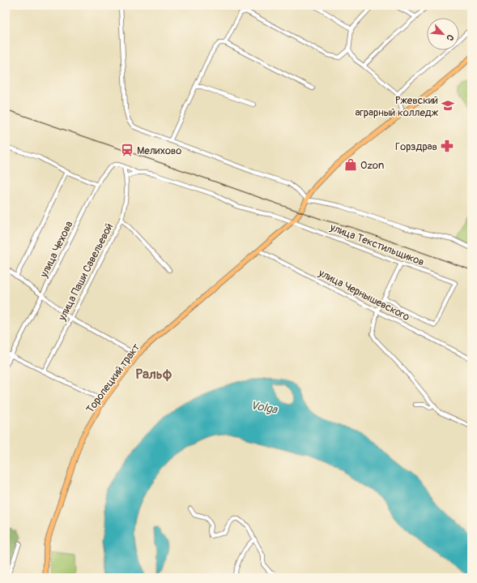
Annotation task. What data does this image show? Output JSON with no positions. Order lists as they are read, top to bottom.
{
  "streets": {
    "main road": ["Торопецкий тракт"],
    "street": [
      "улица Текстильщиков",
      "улица Чехова",
      "улица Паши Савельевой",
      "улица Чернышевского"
    ]
  },
  "crossings": [
    ["улица Текстильщиков", "Торопецкий тракт"],
    ["улица Чехова", "улица Паши Савельевой"],
    ["улица Чернышевского", "Торопецкий тракт"]
  ],
  "districts": ["Ральф"],
  "water": ["Volga"],
  "places": {
    "school or university": ["Ржевский аграрный колледж"],
    "pharmacy": ["Горздрав"],
    "station": ["Мелихово"],
    "shop": ["Ozon"]
  },
  "north": "bottom right"
}
